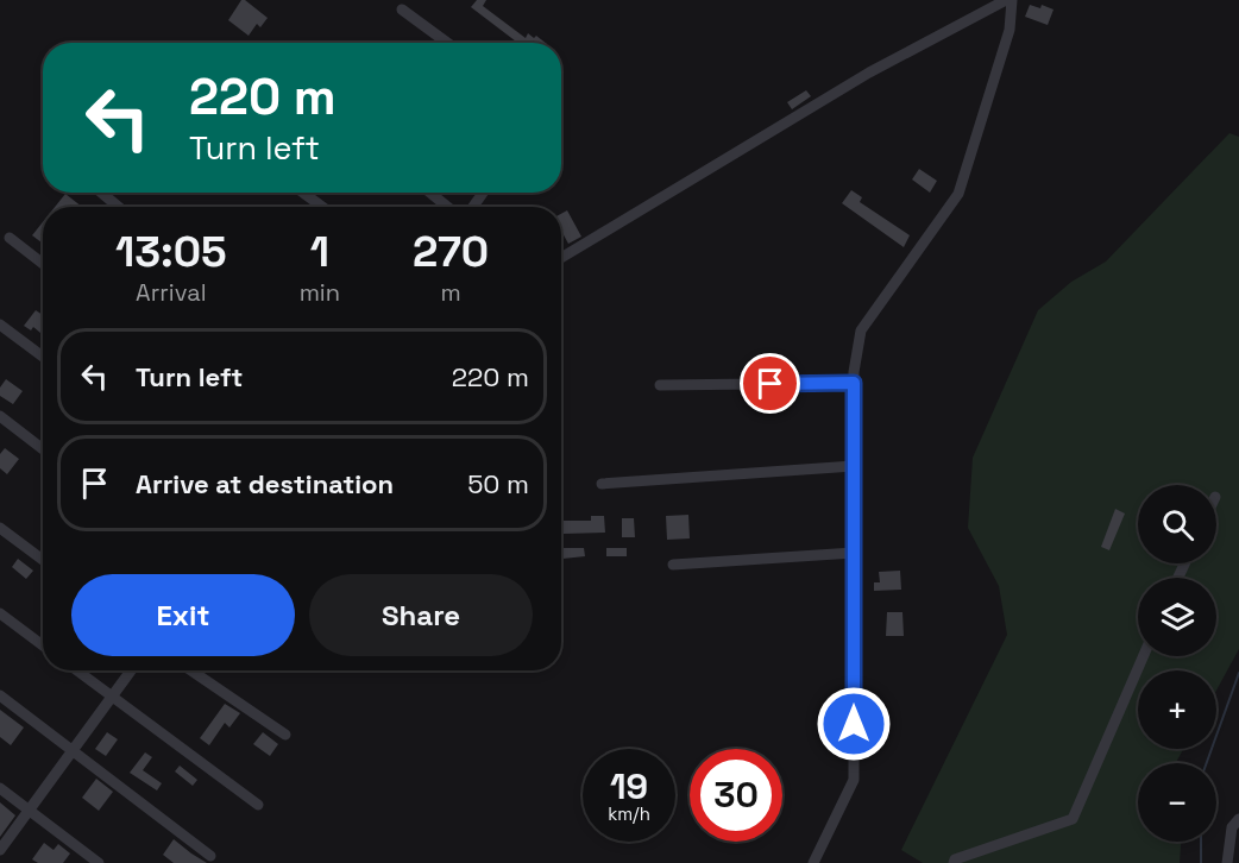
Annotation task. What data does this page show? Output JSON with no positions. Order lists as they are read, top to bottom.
{
  "page": {
    "turn": ["220 m", "Turn left"],
    "eta": [
      "13:05",
      "Arrival",
      "1",
      "min",
      "270",
      "m"
    ],
    "list": [
      {
        "name": "Turn left",
        "value": "220 m"
      },
      {
        "name": "Arrive at destination",
        "value": "50 m"
      }
    ],
    "map_buttons": ["+", "−"],
    "buttons": ["Exit", "Share"],
    "speed": "19 km/h",
    "limit": "30"
  }
}
